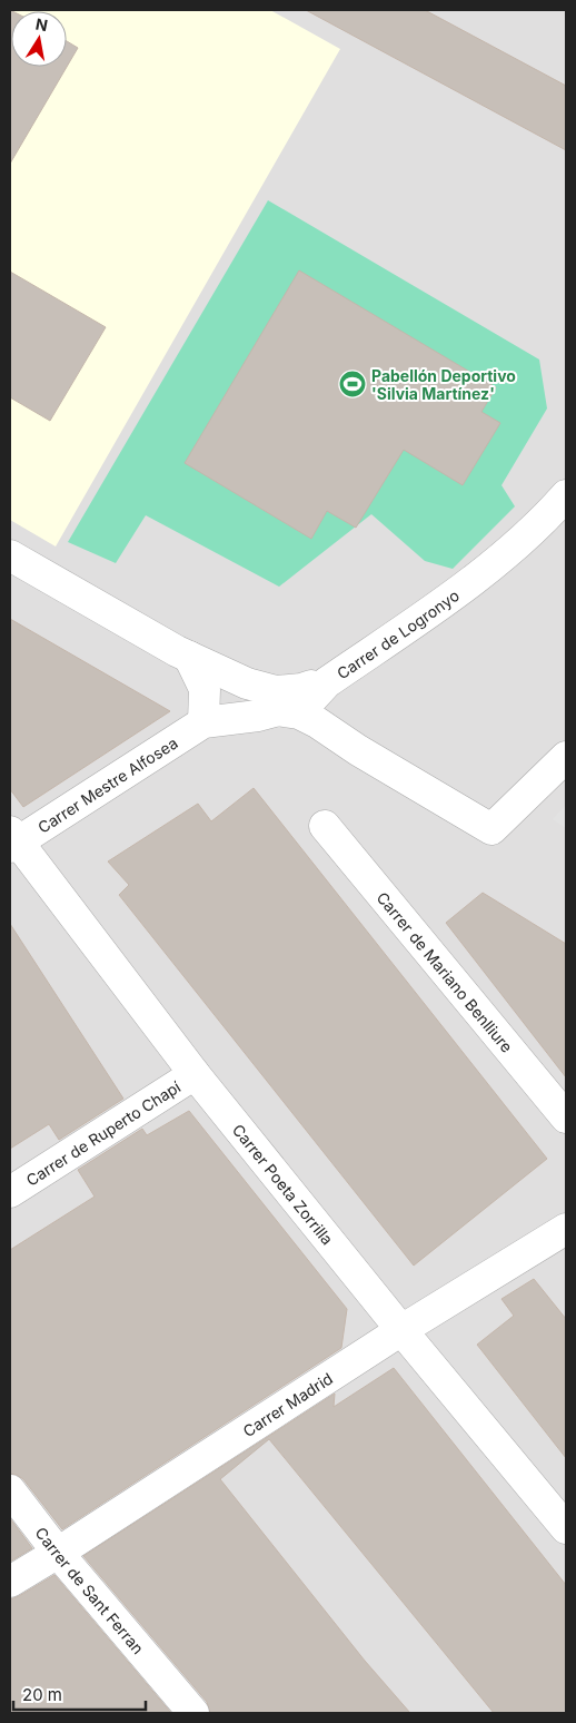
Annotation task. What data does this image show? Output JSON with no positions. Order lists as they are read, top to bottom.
{
  "streets": {
    "street": [
      "Carrer de Logronyo",
      "Carrer Mestre Alfosea",
      "Carrer de Mariano Benlliure",
      "Carrer de Ruperto Chapí",
      "Carrer Poeta Zorrilla",
      "Carrer Madrid",
      "Carrer de Sant Ferran"
    ]
  },
  "crossings": [
    ["Carrer de Logronyo", "Carrer Mestre Alfosea"],
    ["Carrer Mestre Alfosea", "Carrer Poeta Zorrilla"],
    ["Carrer de Ruperto Chapí", "Carrer Poeta Zorrilla"],
    ["Carrer Poeta Zorrilla", "Carrer Madrid"],
    ["Carrer Madrid", "Carrer de Sant Ferran"]
  ],
  "places": {
    "sports": ["Pabellón Deportivo 'Silvia Martínez'"]
  },
  "scale_bar": "20 m",
  "north": "top"
}
